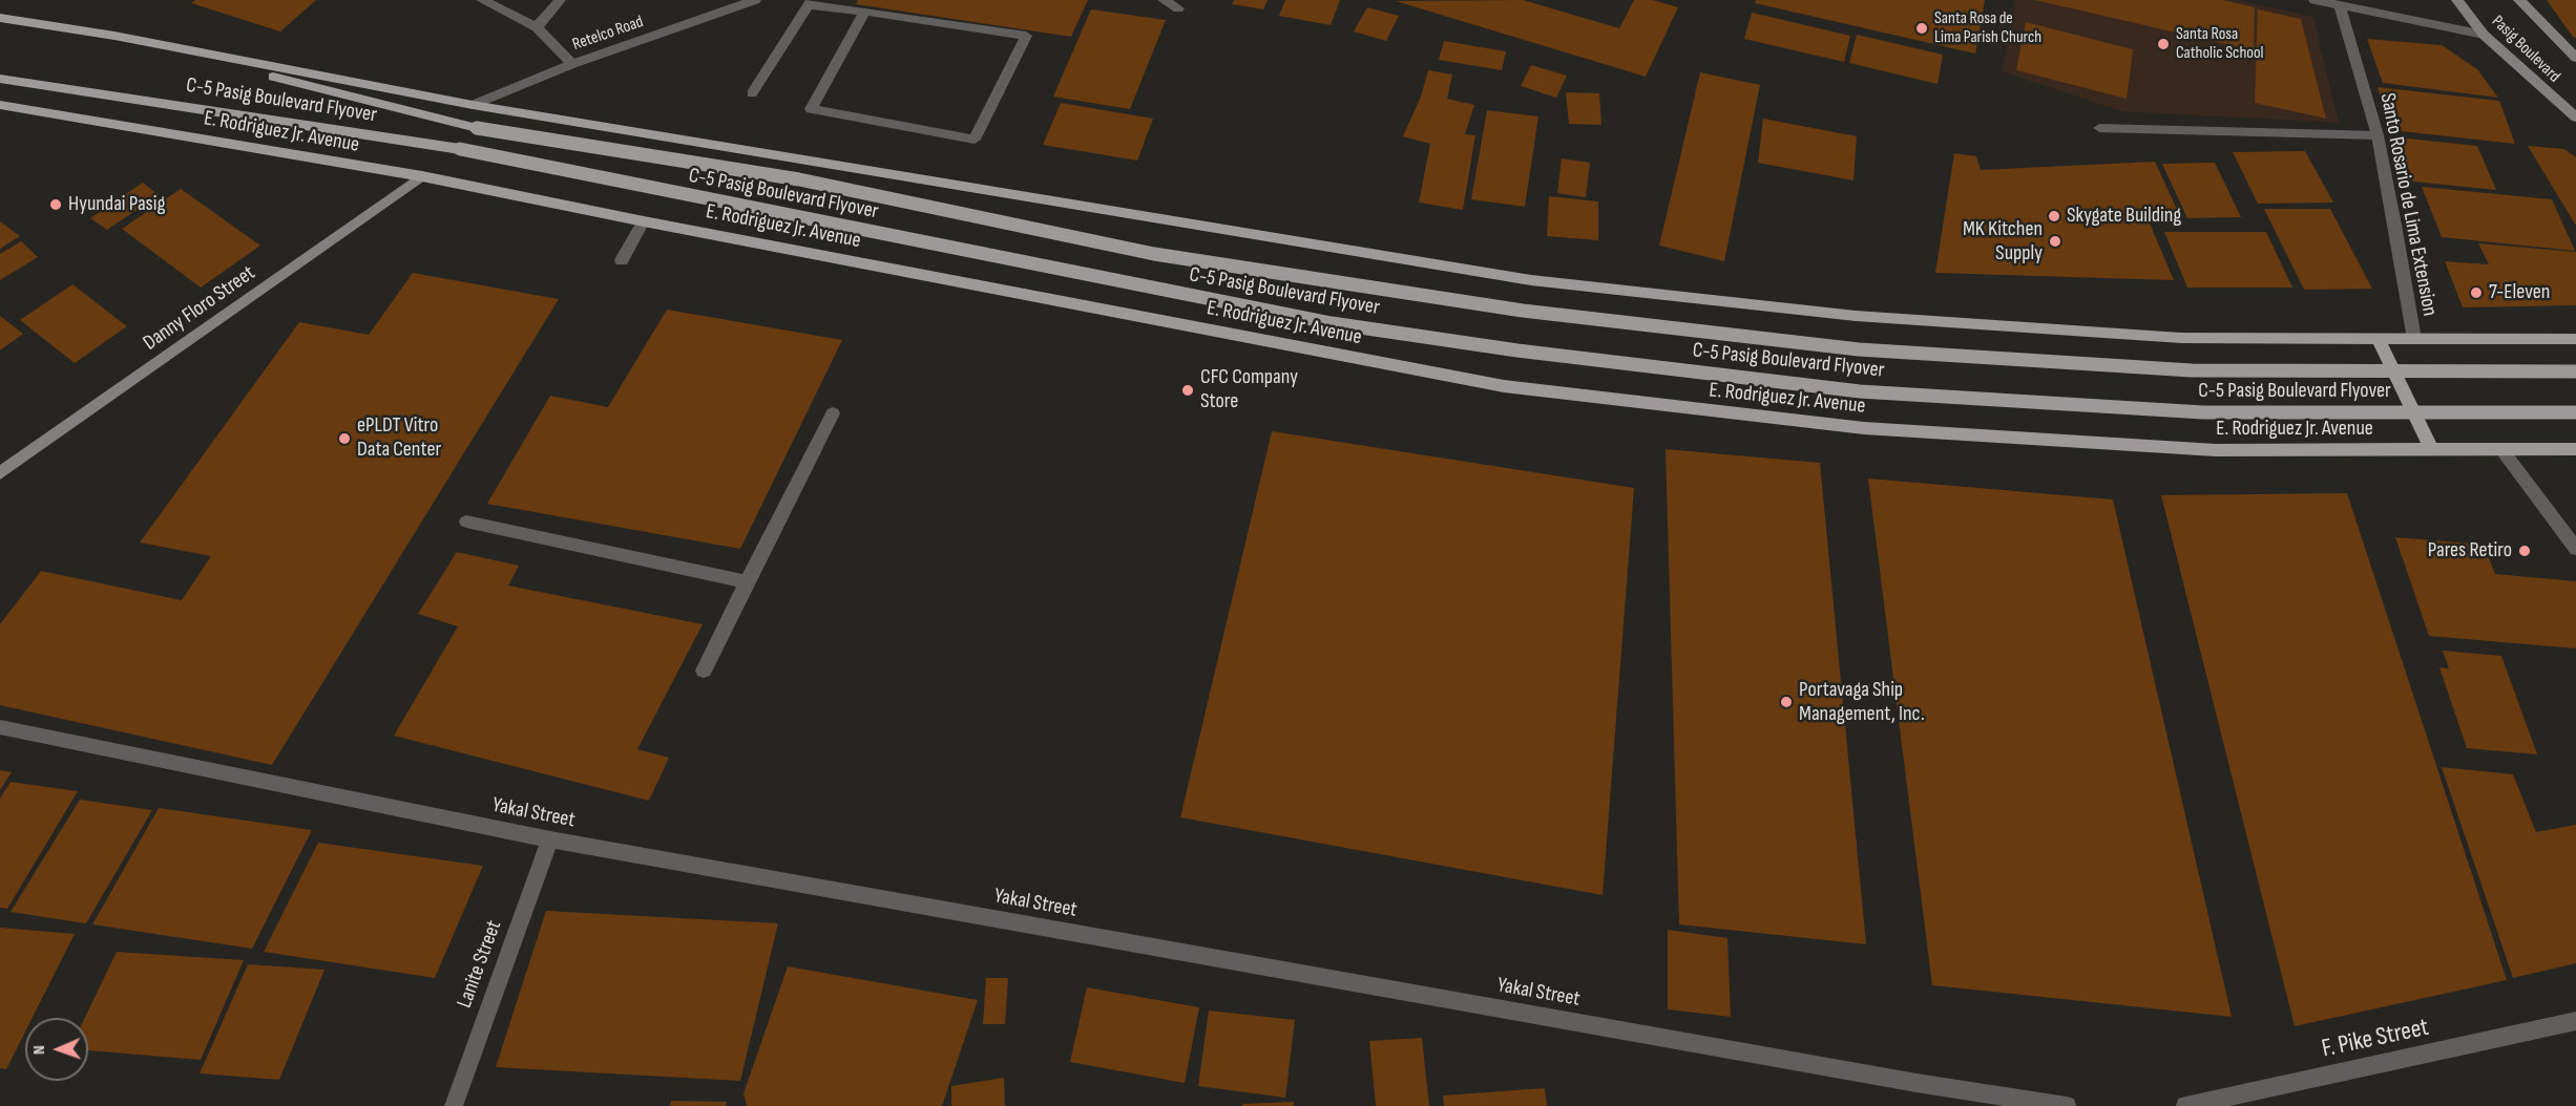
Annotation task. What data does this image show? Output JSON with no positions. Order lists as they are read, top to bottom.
{
  "streets": {
    "main road": [
      "Pasig Boulevard",
      "C-5 Pasig Boulevard Flyover",
      "E. Rodriguez Jr. Avenue",
      "Danny Floro Street"
    ],
    "street": [
      "Retelco Road",
      "Santo Rosario de Lima Extension",
      "Yakal Street",
      "Lanite Street",
      "F. Pike Street"
    ]
  },
  "crossings": [
    ["E. Rodriguez Jr. Avenue", "Danny Floro Street"],
    ["Yakal Street", "Lanite Street"]
  ],
  "places": [
    "Santa Rosa de Lima Parish Church",
    "Santa Rosa Catholic School",
    "Hyundai Pasig",
    "Skygate Building",
    "MK Kitchen Supply",
    "7-Eleven",
    "CFC Company Store",
    "ePLDT Vitro Data Center",
    "Pares Retiro",
    "Portavaga Ship Management, Inc."
  ],
  "north": "left"
}
